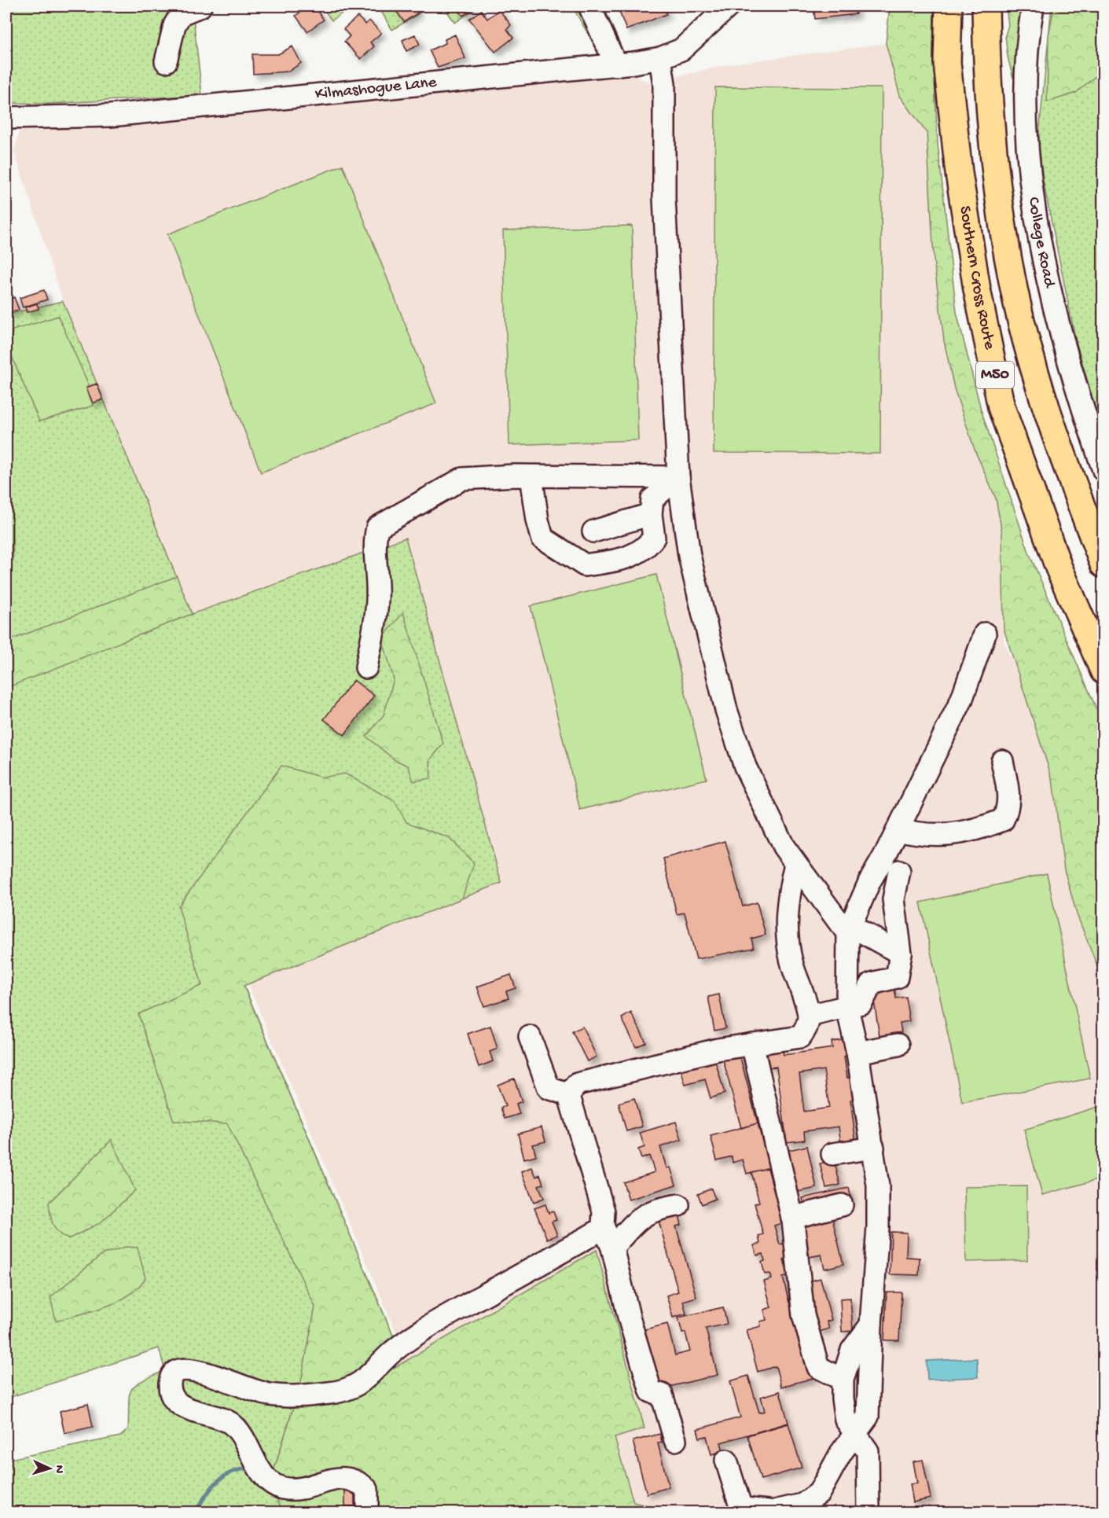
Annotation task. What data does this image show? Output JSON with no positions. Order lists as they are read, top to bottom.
{
  "streets": {
    "highway": ["Southern Cross Route", "M50"],
    "street": ["Kilmashogue Lane", "College Road"]
  },
  "north": "right"
}
